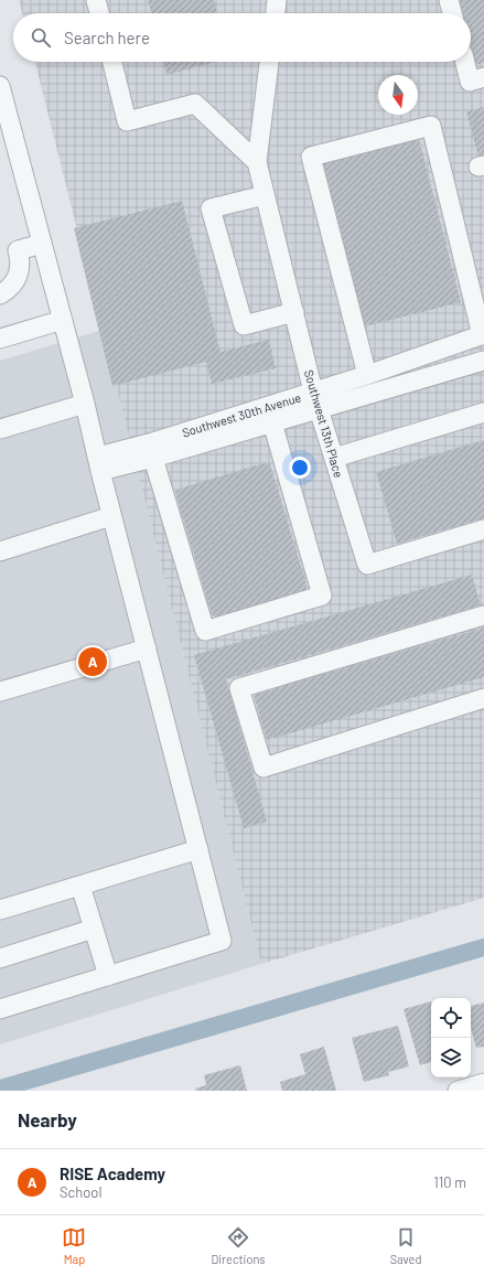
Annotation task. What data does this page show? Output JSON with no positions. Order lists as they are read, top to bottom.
{
  "streets": {
    "street": ["Southwest 30th Avenue", "Southwest 13th Place"]
  },
  "crossings": [
    ["Southwest 30th Avenue", "Southwest 13th Place"]
  ],
  "north": "bottom",
  "page": {
    "search": "Search here",
    "pins": "A",
    "heading": "Nearby",
    "list": [
      {
        "mark": "A",
        "name": "RISE Academy",
        "note": "School",
        "value": "110 m"
      }
    ],
    "nav": ["Map", "Directions", "Saved"]
  }
}
